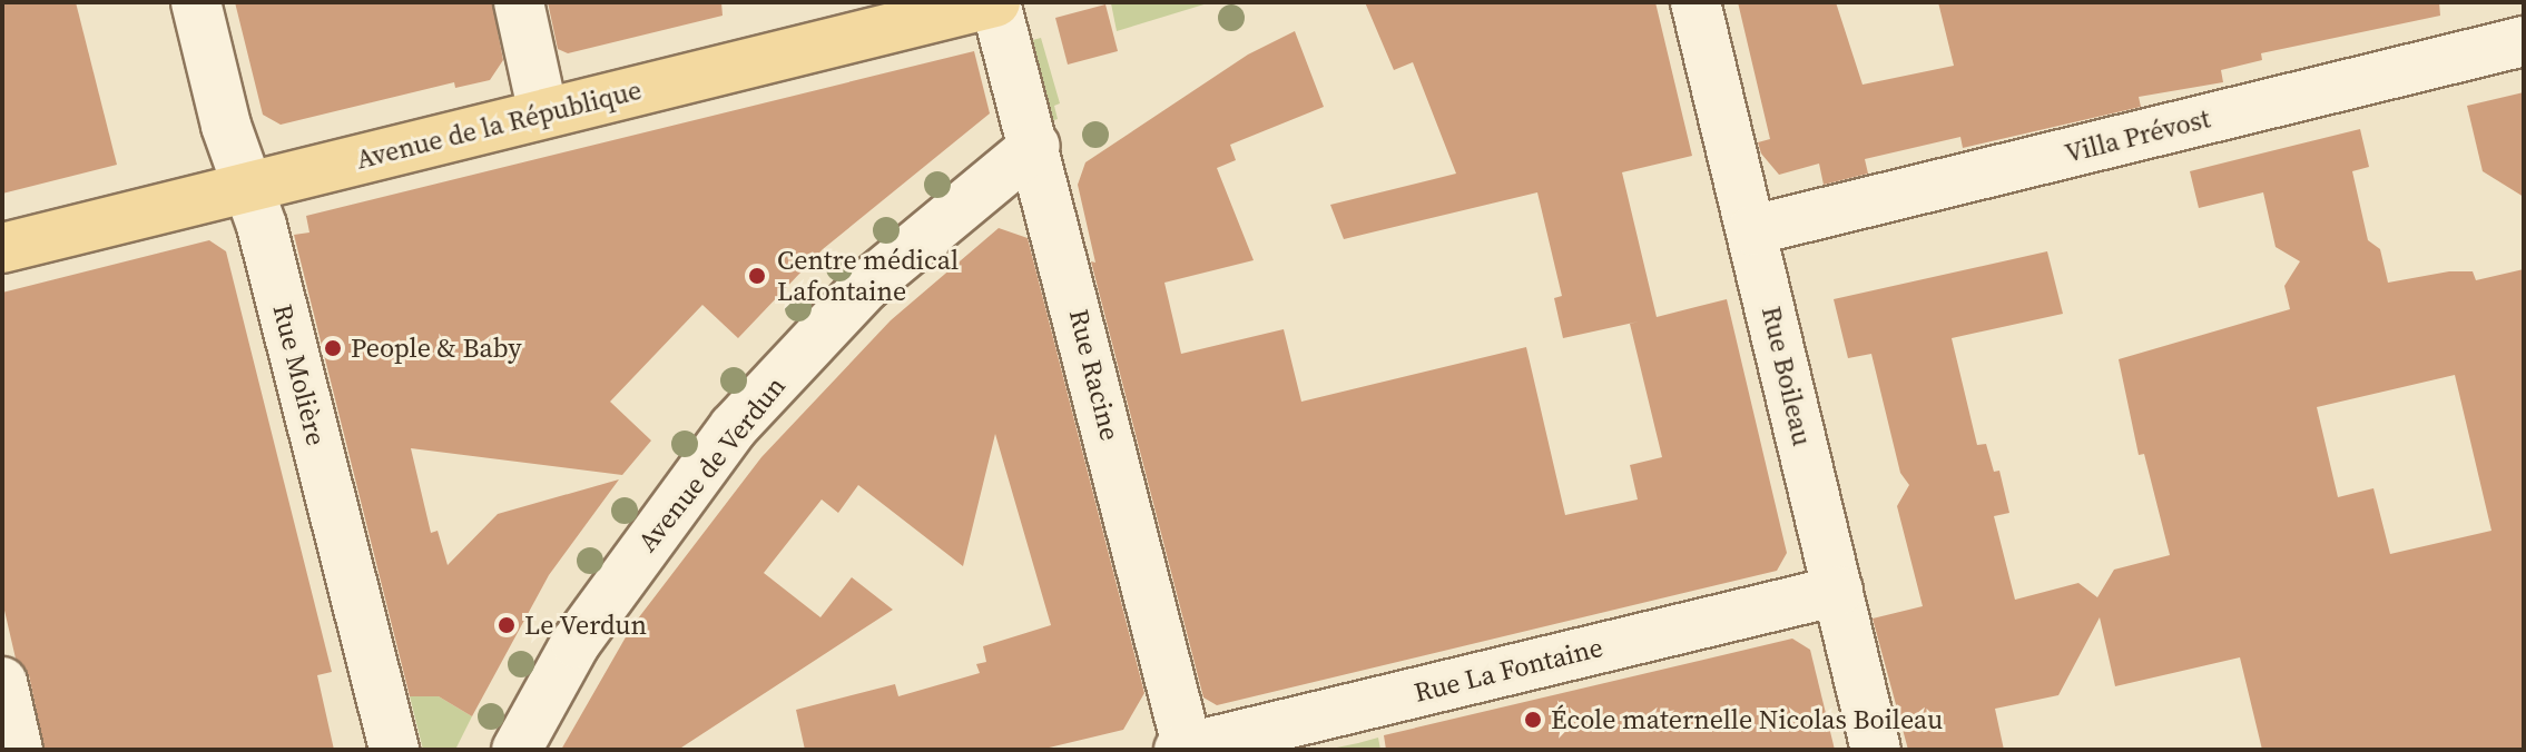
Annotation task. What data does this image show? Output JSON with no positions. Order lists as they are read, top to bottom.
{
  "streets": {
    "main road": ["Avenue de la République"],
    "street": [
      "Villa Prévost",
      "Rue Molière",
      "Rue Racine",
      "Rue Boileau",
      "Avenue de Verdun",
      "Rue La Fontaine"
    ]
  },
  "crossings": [
    ["Avenue de la République", "Rue Molière"],
    ["Avenue de la République", "Rue Racine"],
    ["Villa Prévost", "Rue Boileau"],
    ["Rue Racine", "Avenue de Verdun"],
    ["Rue Racine", "Rue La Fontaine"],
    ["Rue Boileau", "Rue La Fontaine"]
  ],
  "places": [
    "Centre médical Lafontaine",
    "People & Baby",
    "Le Verdun",
    "École maternelle Nicolas Boileau"
  ]
}
